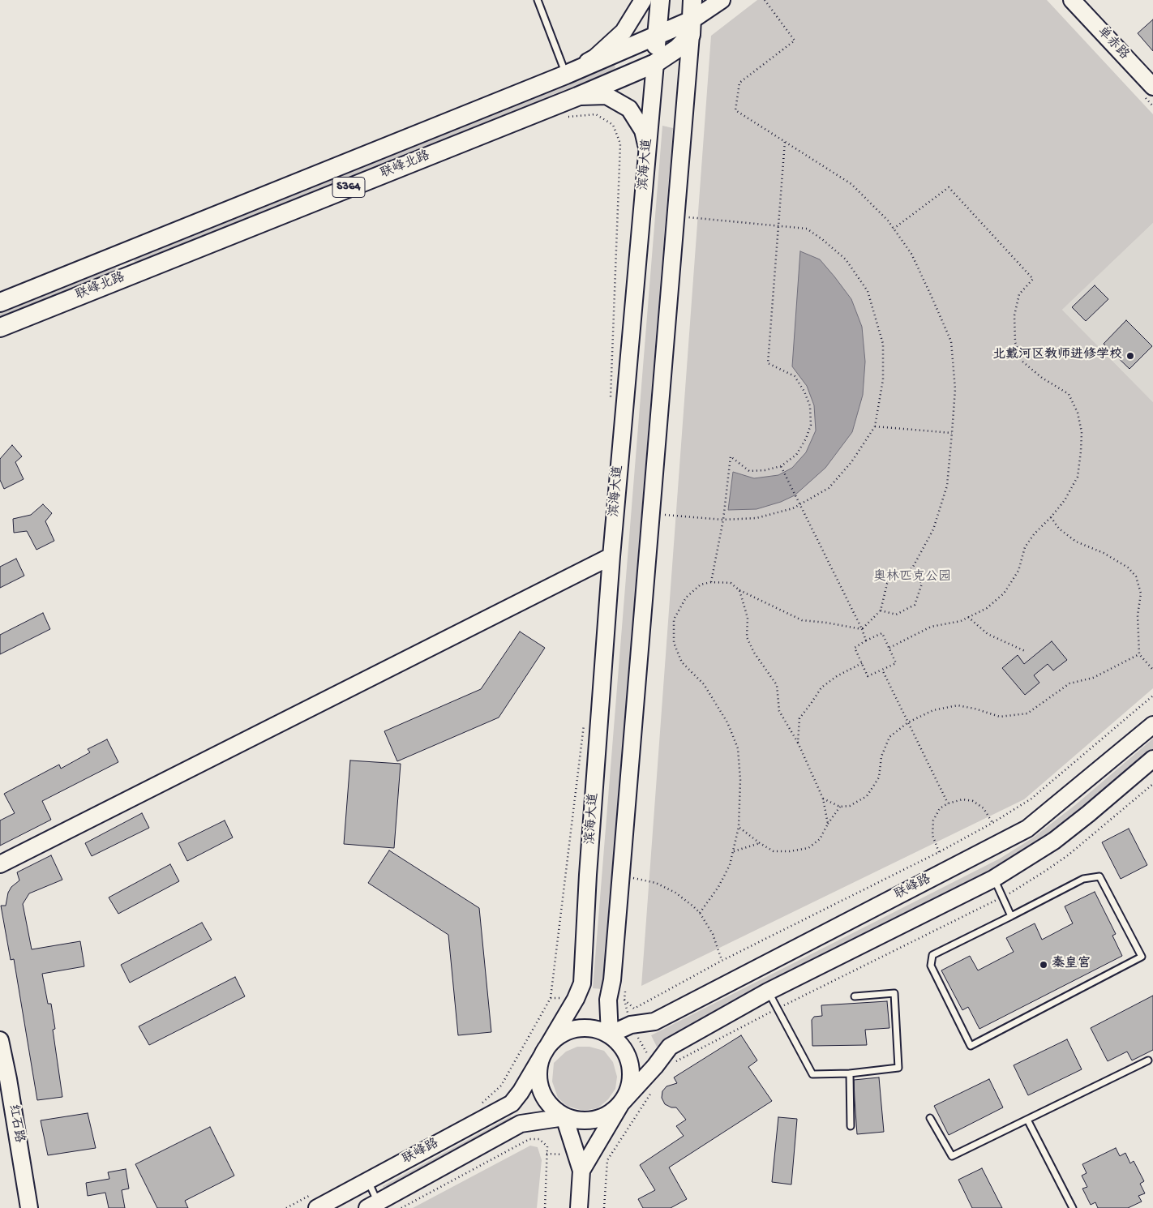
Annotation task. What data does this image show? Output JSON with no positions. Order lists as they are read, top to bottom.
{
  "streets": {
    "main road": [
      "单赤路",
      "滨海大道",
      "联峰北路",
      "S364",
      "联峰路",
      "红石路"
    ]
  },
  "crossings": [
    ["滨海大道", "联峰北路"],
    ["滨海大道", "联峰路"]
  ],
  "parks": ["奥林匹克公园"],
  "places": ["北戴河区教师进修学校", "秦皇宫"]
}
